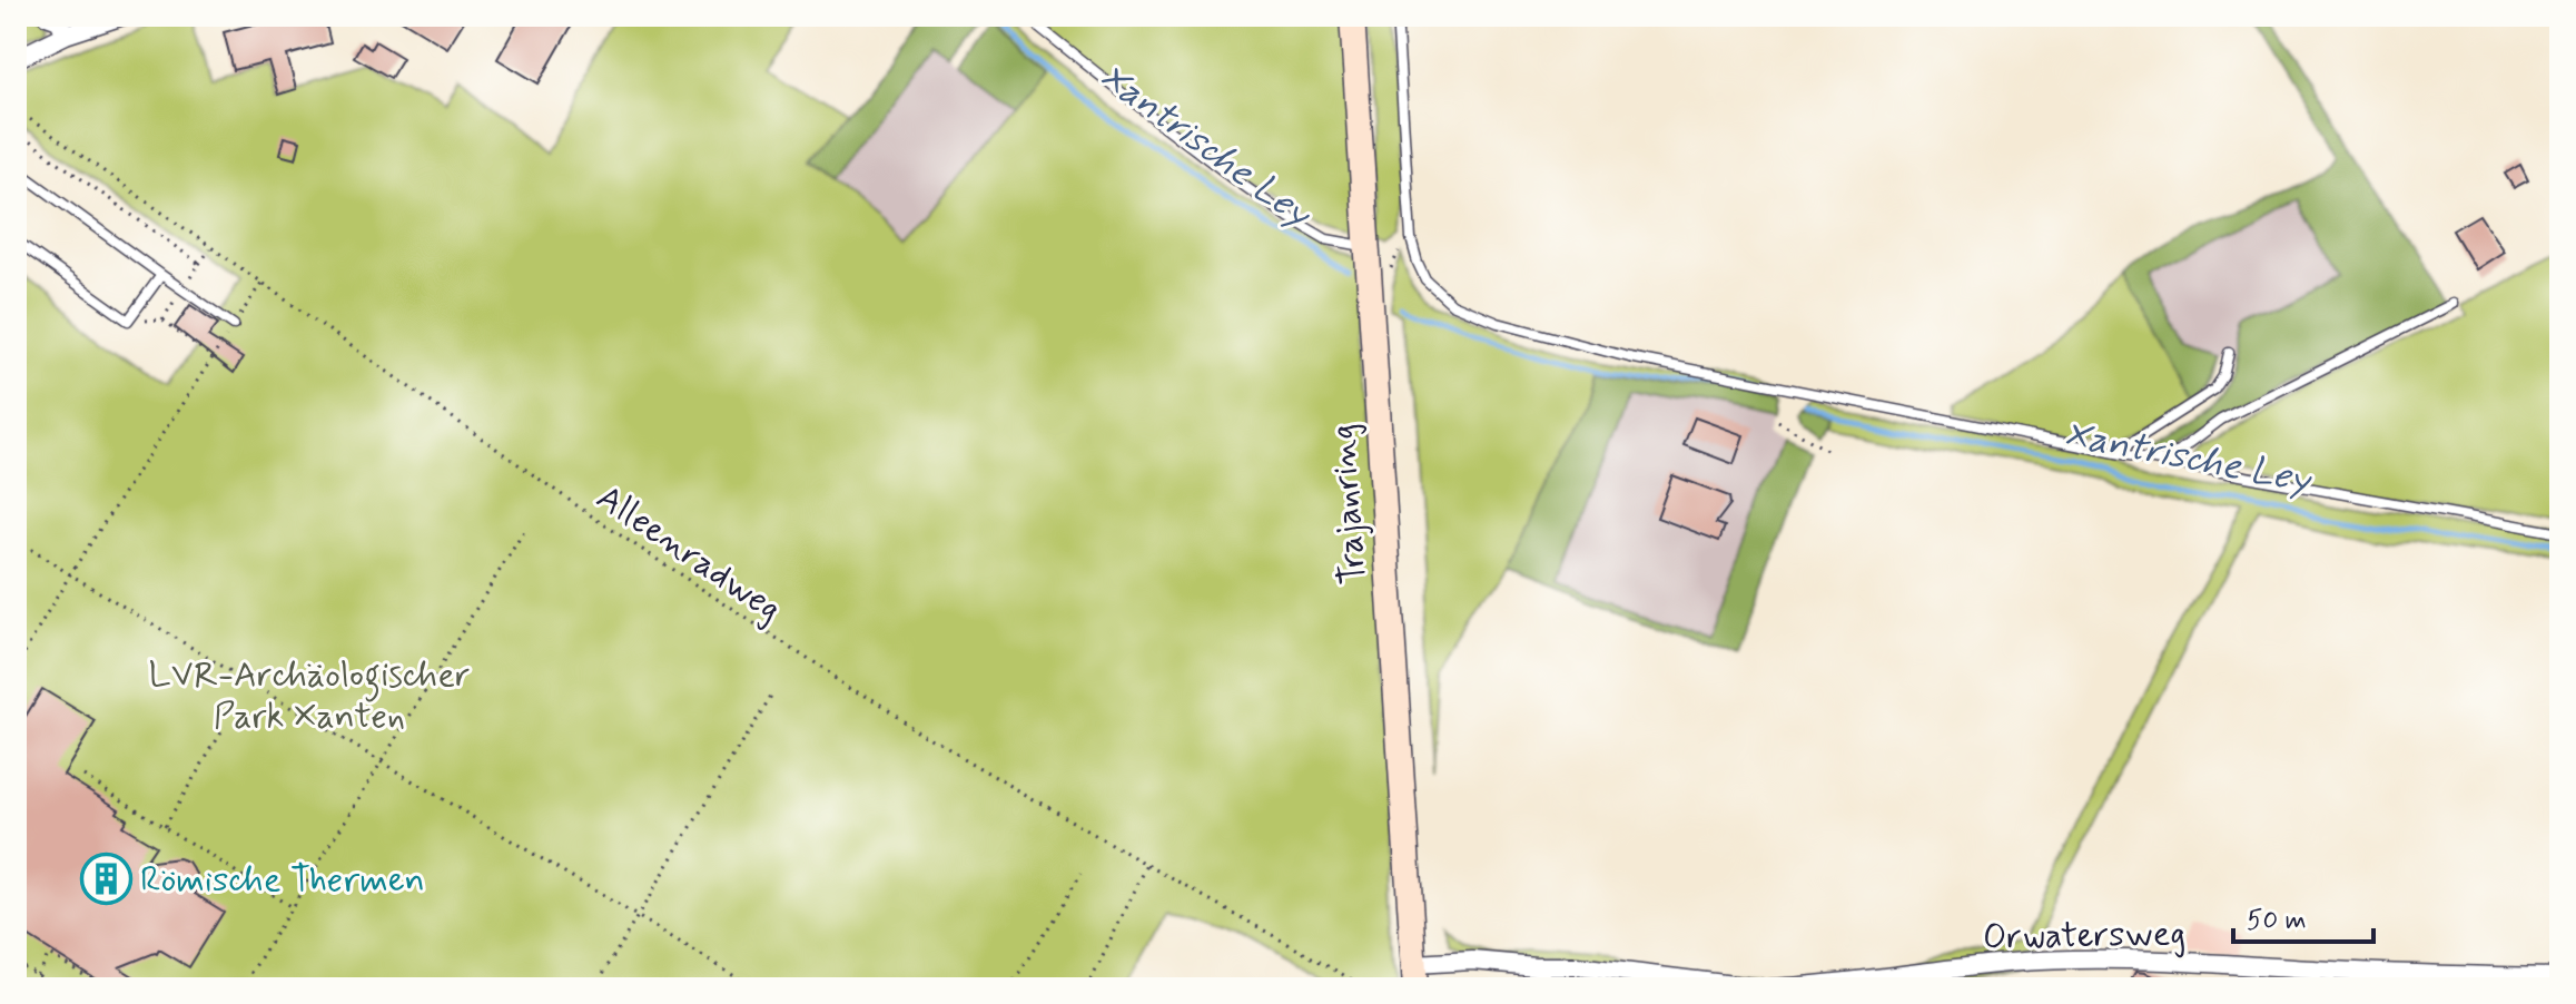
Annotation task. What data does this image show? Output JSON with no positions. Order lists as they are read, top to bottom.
{
  "streets": {
    "main road": ["Trajanring"],
    "street": ["Orwatersweg"],
    "path": ["Alleenradweg"]
  },
  "water": ["Xantrische Ley"],
  "parks": ["LVR-Archäologischer Park Xanten"],
  "places": {
    "building": ["Römische Thermen"]
  },
  "scale_bar": "50 m"
}
